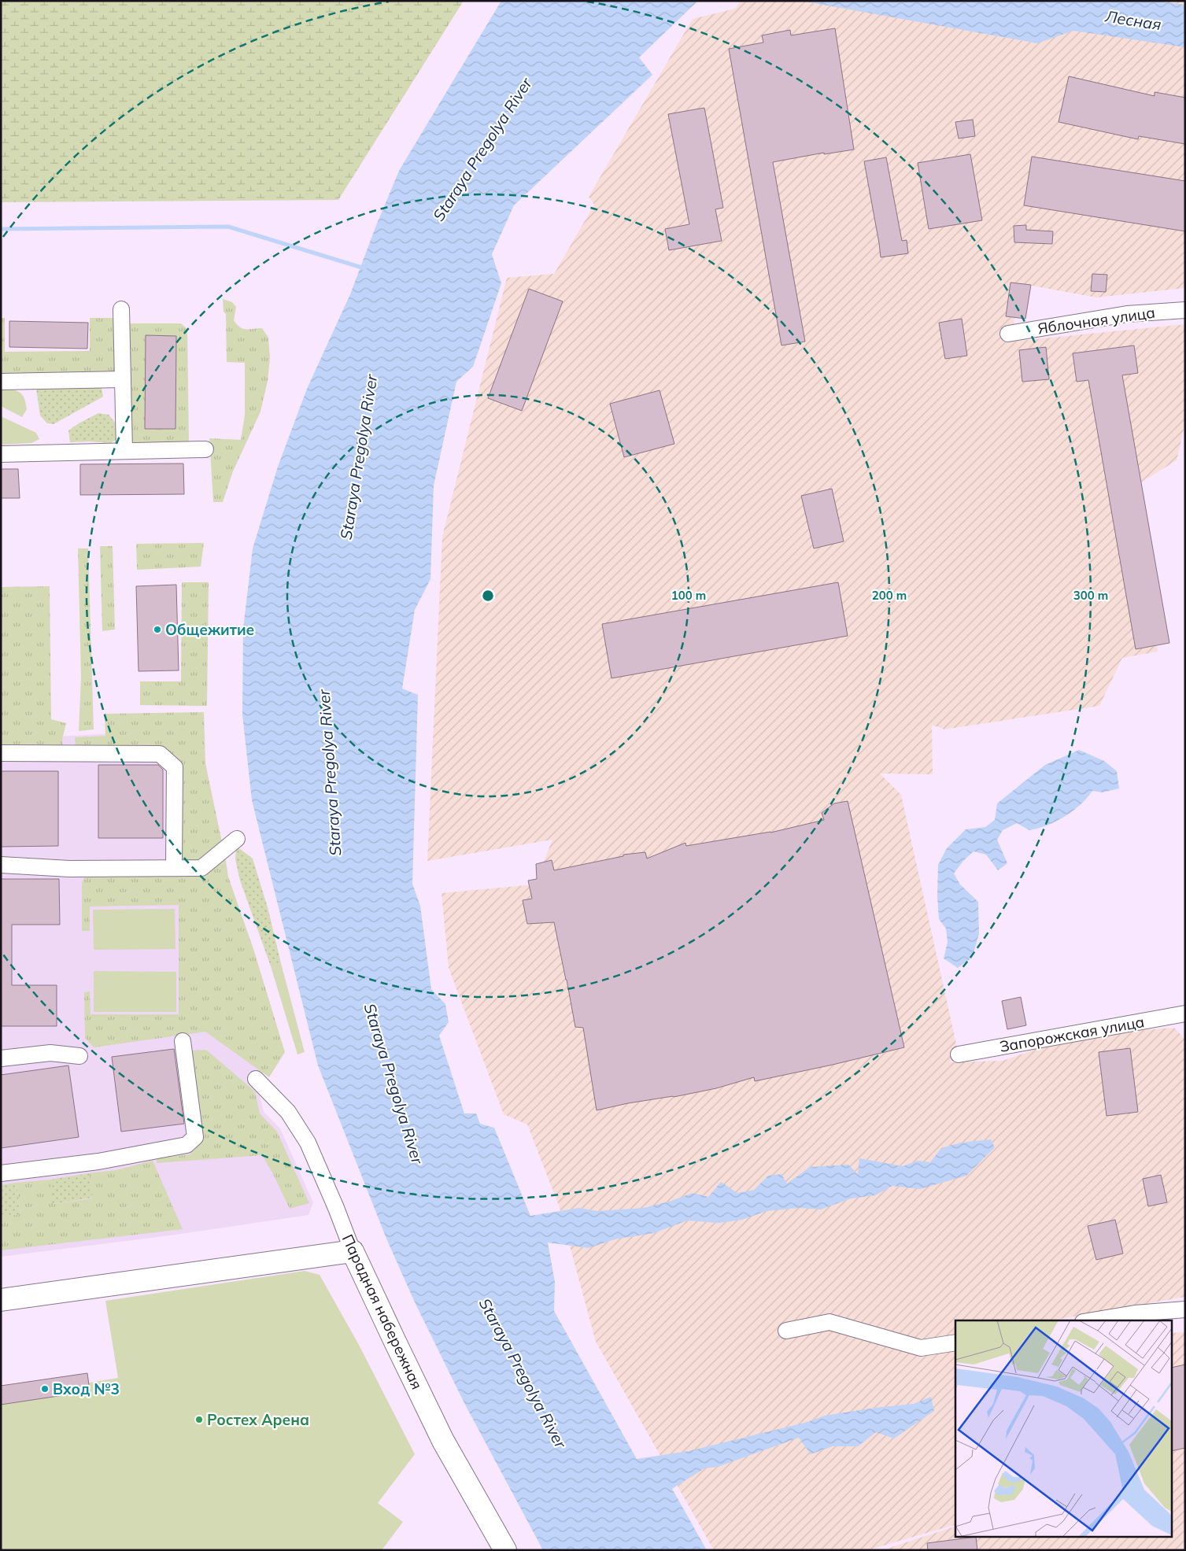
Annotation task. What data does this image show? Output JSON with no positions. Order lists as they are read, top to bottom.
{
  "streets": {
    "main road": ["Парадная набережная"],
    "street": ["Яблочная улица", "Запорожская улица"]
  },
  "water": ["Лесная", "Staraya Pregolya River"],
  "places": ["Общежитие", "Вход №3", "Ростех Арена"],
  "rings": ["100 m", "200 m", "300 m"]
}
